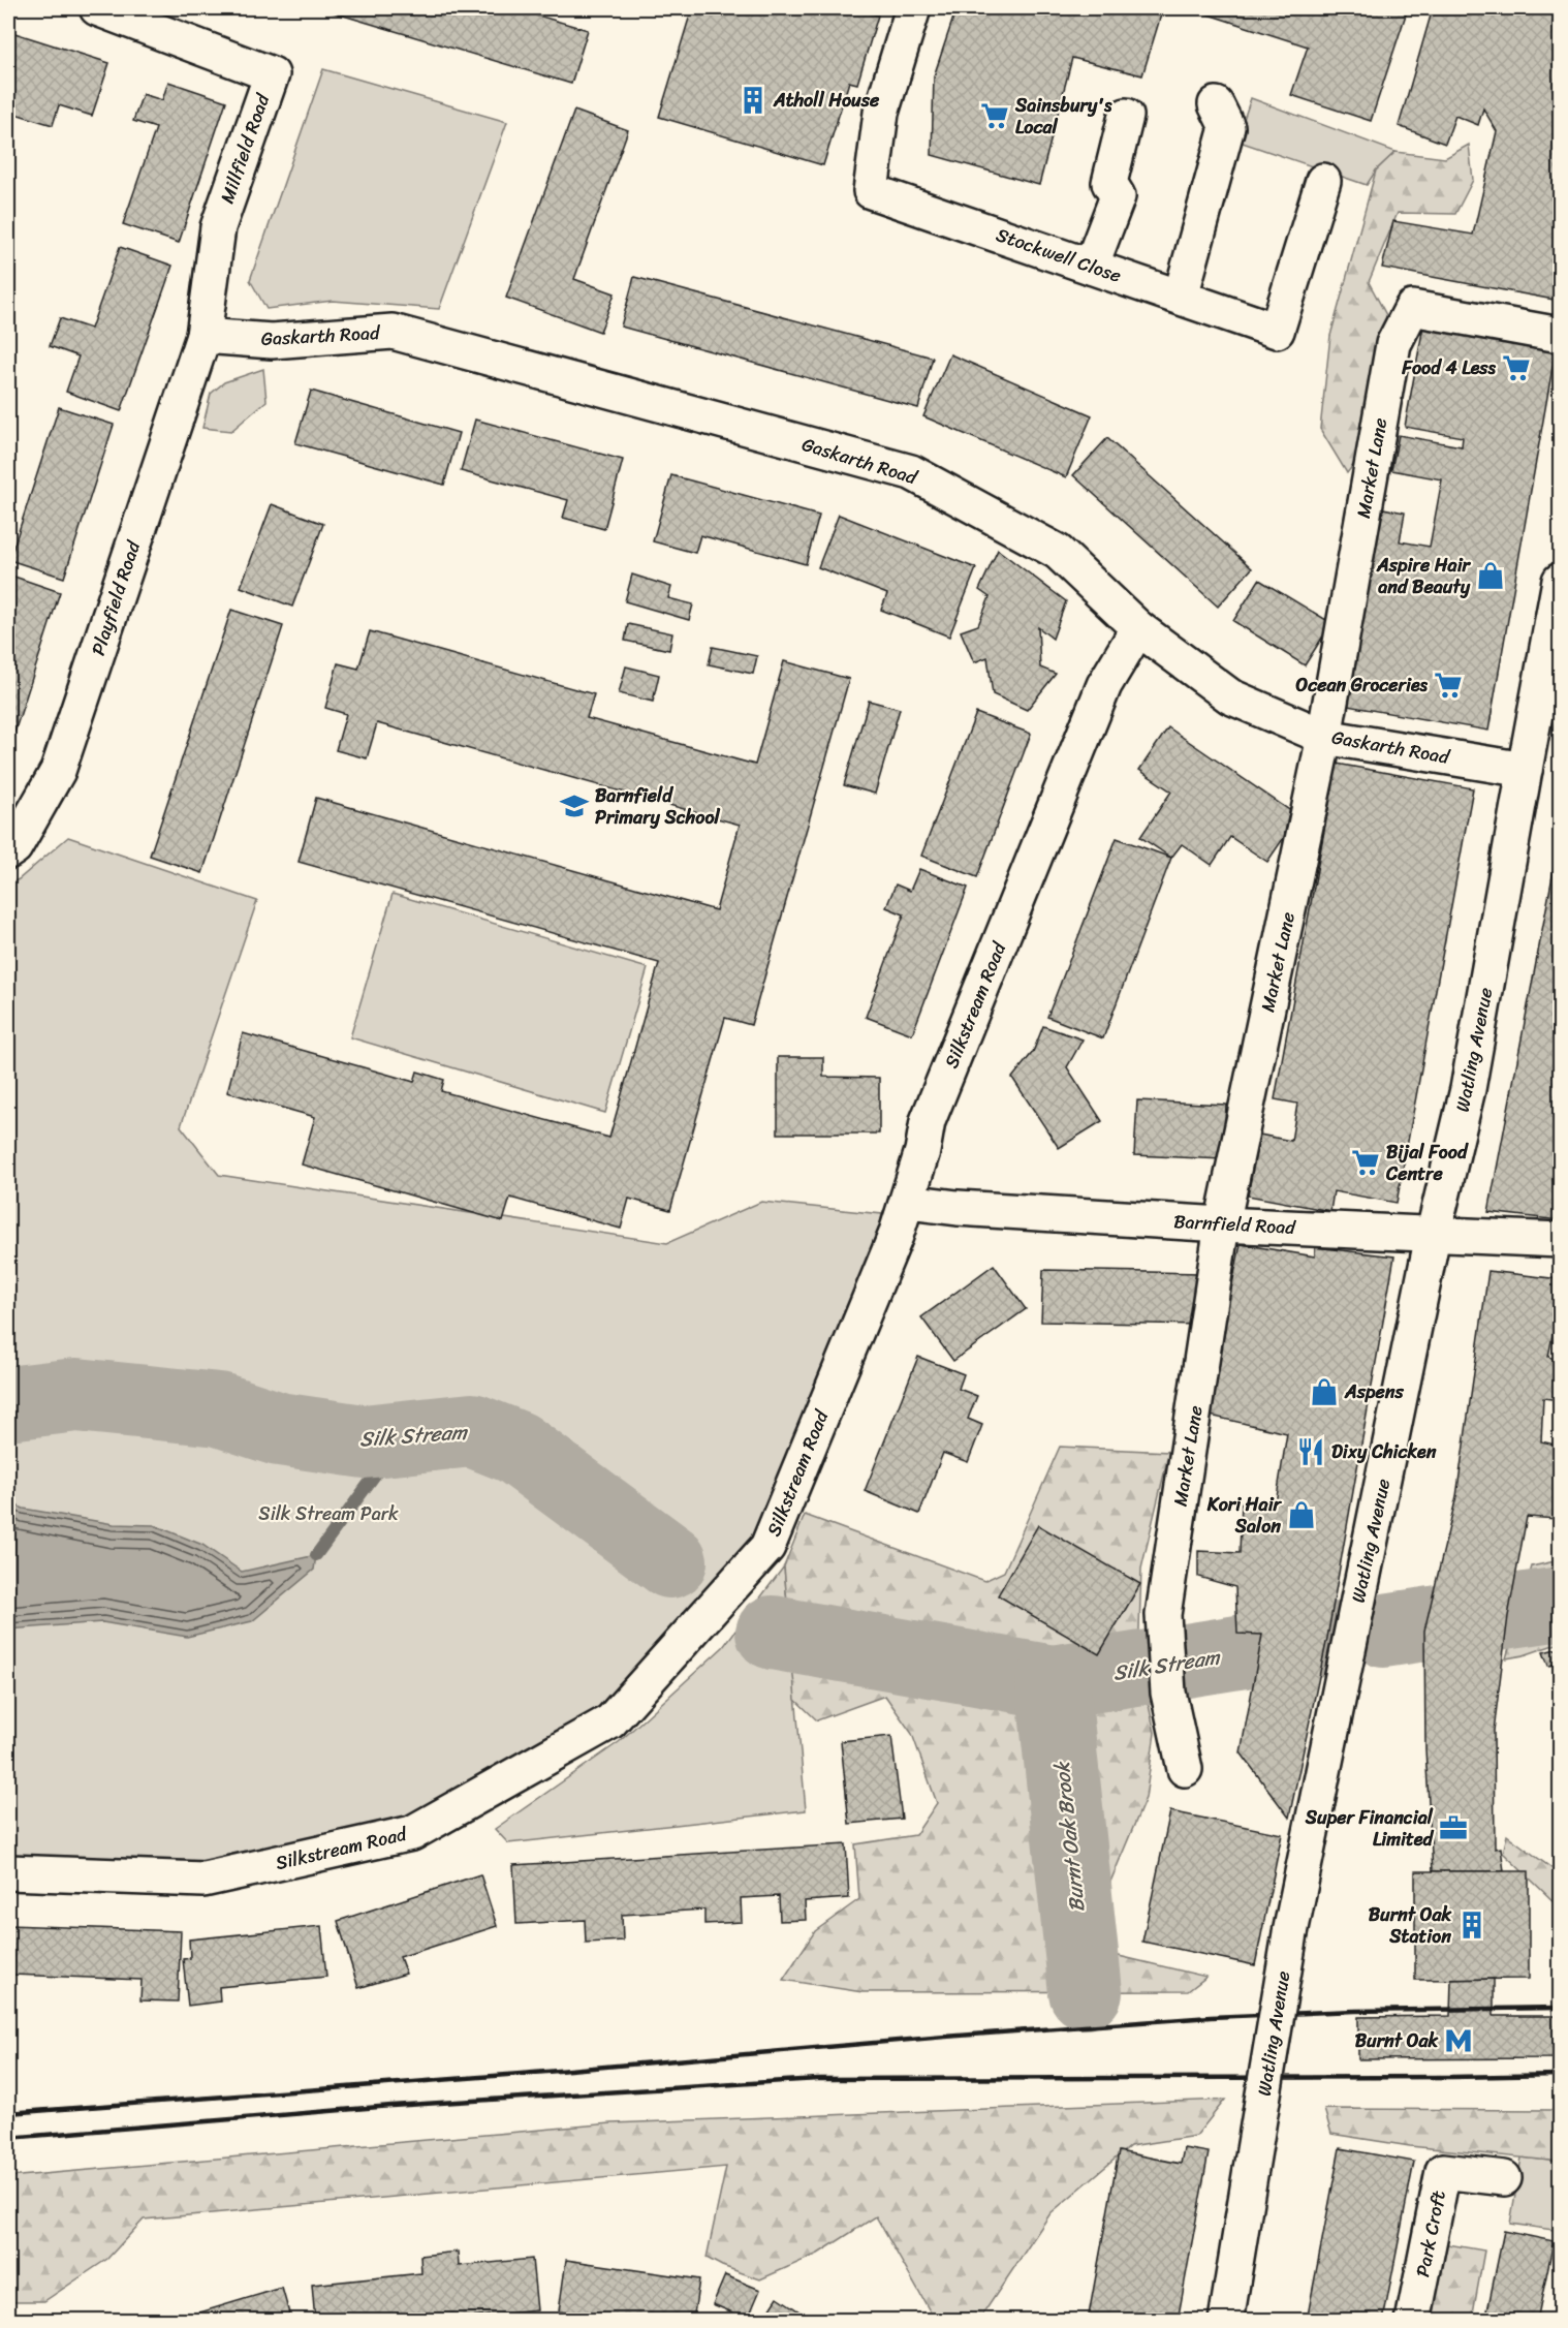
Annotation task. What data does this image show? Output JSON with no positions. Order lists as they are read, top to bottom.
{
  "streets": {
    "street": [
      "Millfield Road",
      "Stockwell Close",
      "Gaskarth Road",
      "Market Lane",
      "Playfield Road",
      "Silkstream Road",
      "Watling Avenue",
      "Barnfield Road",
      "Park Croft"
    ]
  },
  "crossings": [
    ["Millfield Road", "Gaskarth Road"],
    ["Millfield Road", "Playfield Road"],
    ["Gaskarth Road", "Market Lane"],
    ["Gaskarth Road", "Playfield Road"],
    ["Gaskarth Road", "Silkstream Road"],
    ["Gaskarth Road", "Watling Avenue"],
    ["Market Lane", "Barnfield Road"],
    ["Silkstream Road", "Barnfield Road"],
    ["Watling Avenue", "Barnfield Road"]
  ],
  "water": ["Silk Stream", "Burnt Oak Brook"],
  "parks": ["Silk Stream Park"],
  "places": {
    "building": ["Atholl House", "Burnt Oak Station"],
    "supermarket": [
      "Sainsbury's Local",
      "Food 4 Less",
      "Ocean Groceries",
      "Bijal Food Centre"
    ],
    "shop": ["Aspire Hair and Beauty", "Aspens", "Kori Hair Salon"],
    "school or university": ["Barnfield Primary School"],
    "restaurant": ["Dixy Chicken"],
    "office": ["Super Financial Limited"],
    "metro station": ["Burnt Oak"]
  }
}
